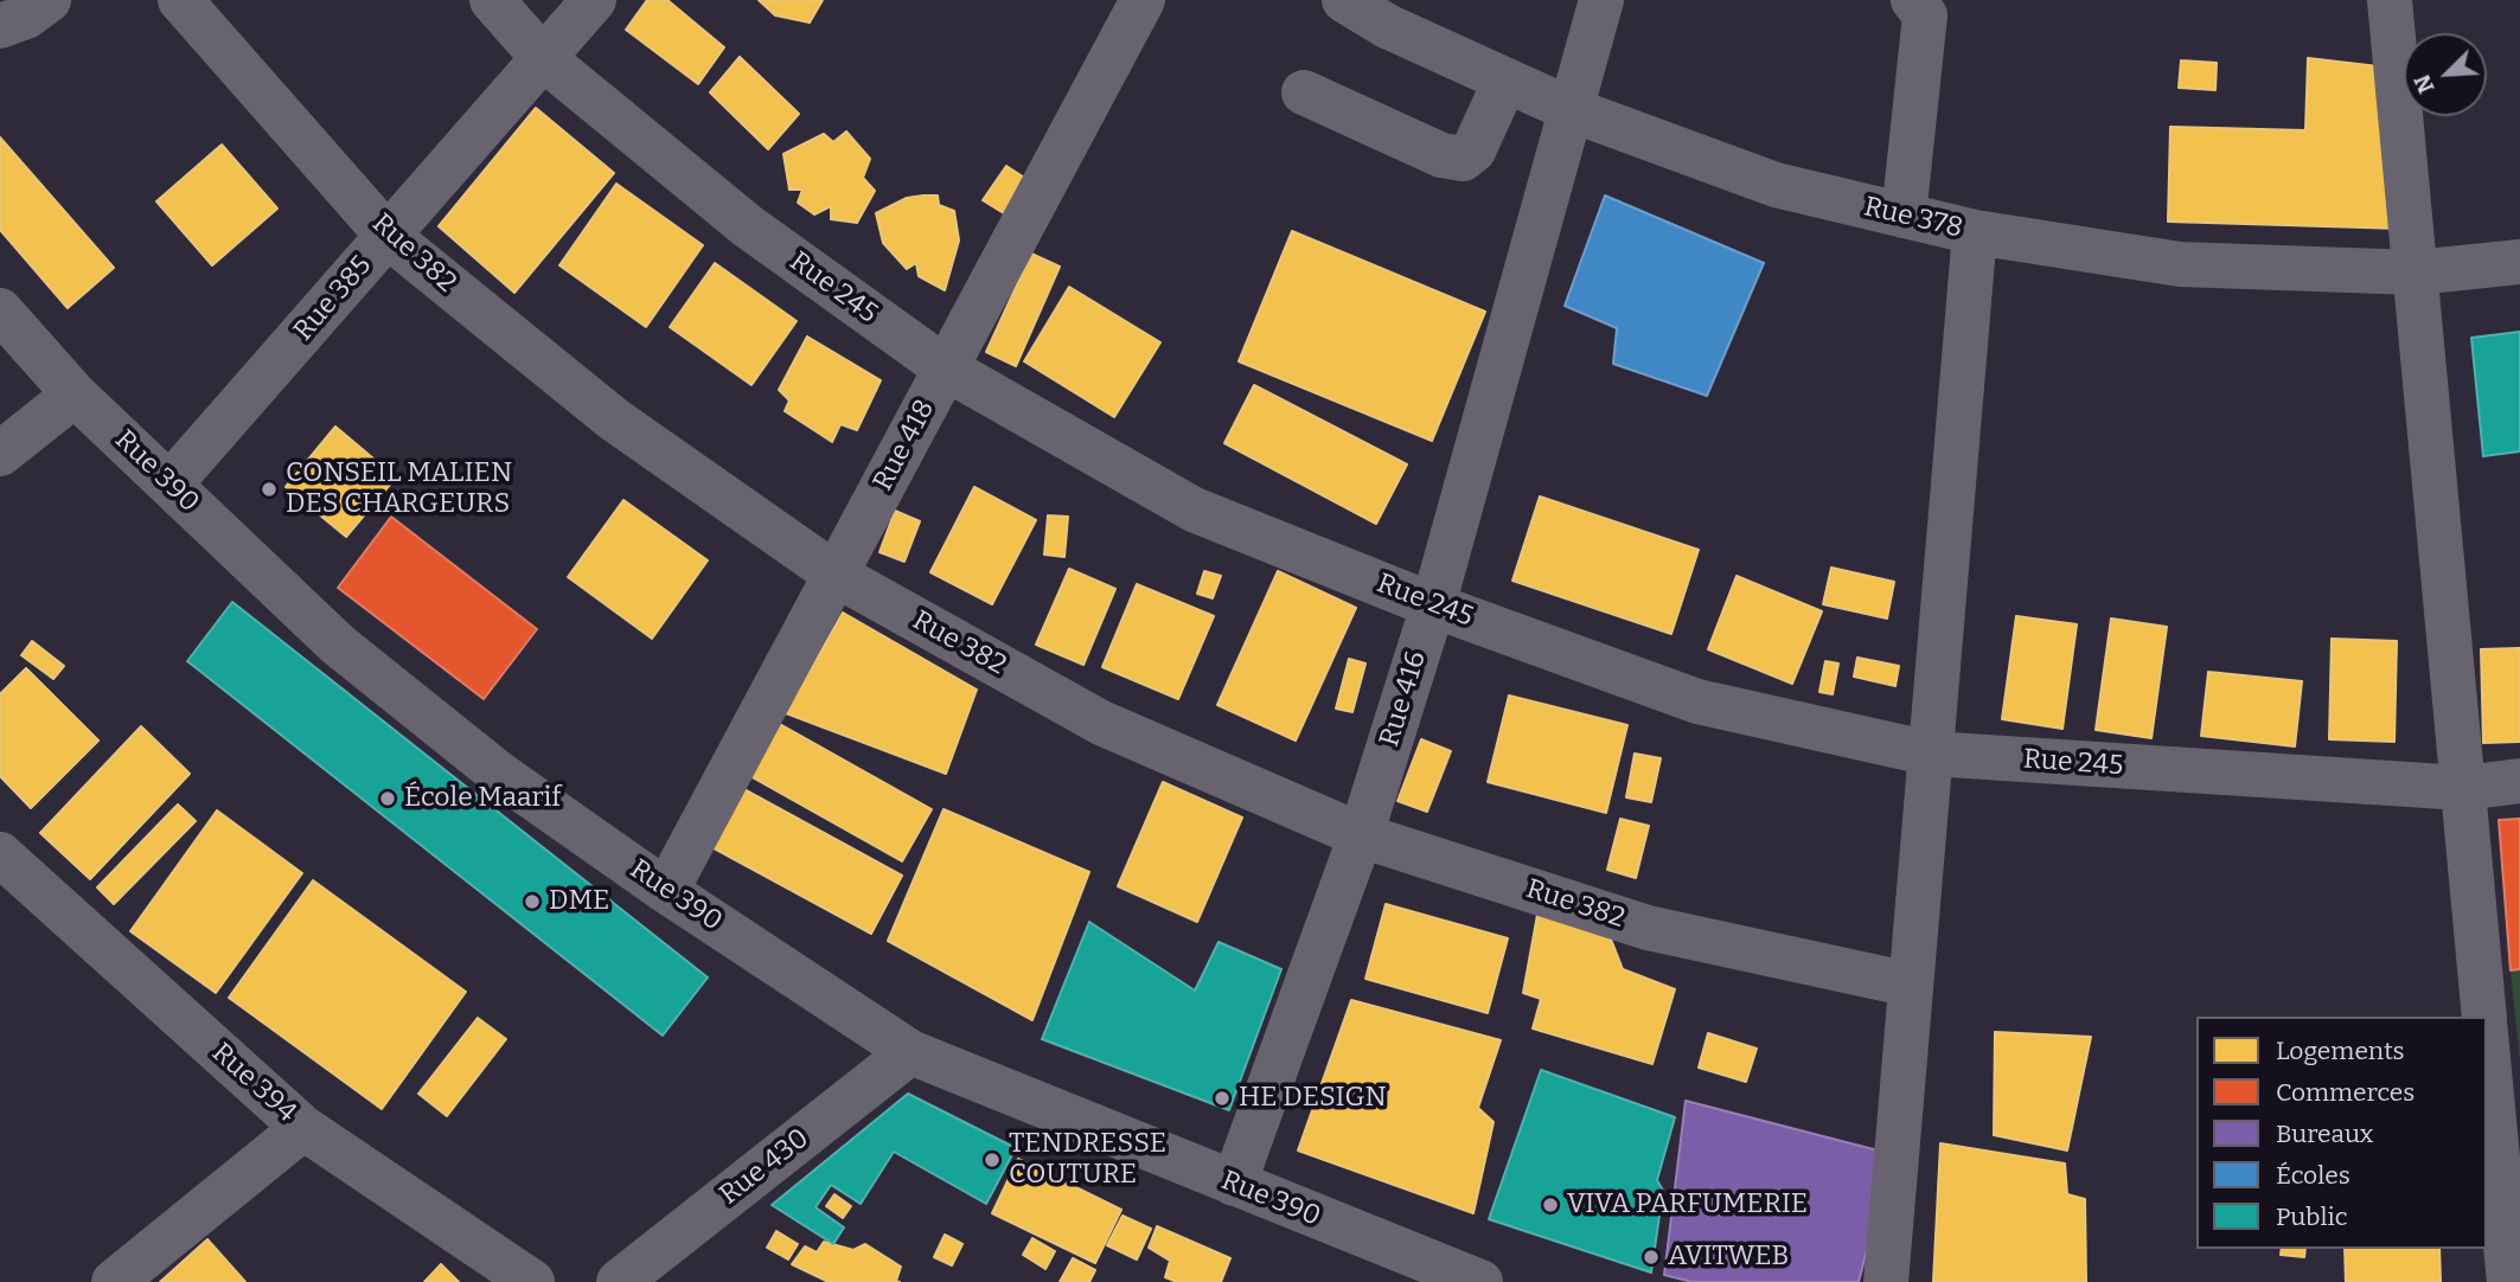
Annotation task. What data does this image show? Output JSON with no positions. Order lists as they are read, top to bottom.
{
  "streets": {
    "street": [
      "Rue 378",
      "Rue 382",
      "Rue 245",
      "Rue 385",
      "Rue 418",
      "Rue 390",
      "Rue 416",
      "Rue 394",
      "Rue 430"
    ]
  },
  "crossings": [
    ["Rue 378", "Rue 416"],
    ["Rue 382", "Rue 385"],
    ["Rue 382", "Rue 418"],
    ["Rue 382", "Rue 416"],
    ["Rue 245", "Rue 385"],
    ["Rue 245", "Rue 418"],
    ["Rue 245", "Rue 416"],
    ["Rue 385", "Rue 390"],
    ["Rue 418", "Rue 390"],
    ["Rue 390", "Rue 416"],
    ["Rue 390", "Rue 430"]
  ],
  "places": [
    "CONSEIL MALIEN DES CHARGEURS",
    "École Maarif",
    "DME",
    "HE DESIGN",
    "TENDRESSE COUTURE",
    "VIVA PARFUMERIE",
    "AVITWEB"
  ],
  "legend": [
    "Logements",
    "Commerces",
    "Bureaux",
    "Écoles",
    "Public"
  ],
  "north": "bottom left"
}
